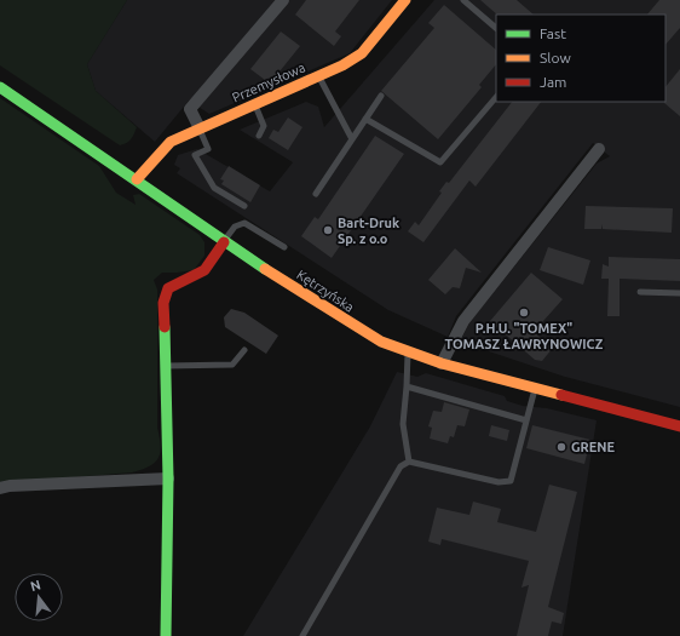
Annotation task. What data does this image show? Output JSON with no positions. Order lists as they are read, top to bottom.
{
  "streets": {
    "main road": ["Przemysłowa", "Kętrzyńska"]
  },
  "crossings": [
    ["Przemysłowa", "Kętrzyńska"]
  ],
  "places": ["Bart-Druk Sp. z o.o", "P.H.U. \"TOMEX\" TOMASZ ŁAWRYNOWICZ", "GRENE"],
  "legend": ["Fast", "Slow", "Jam"],
  "north": "top"
}
